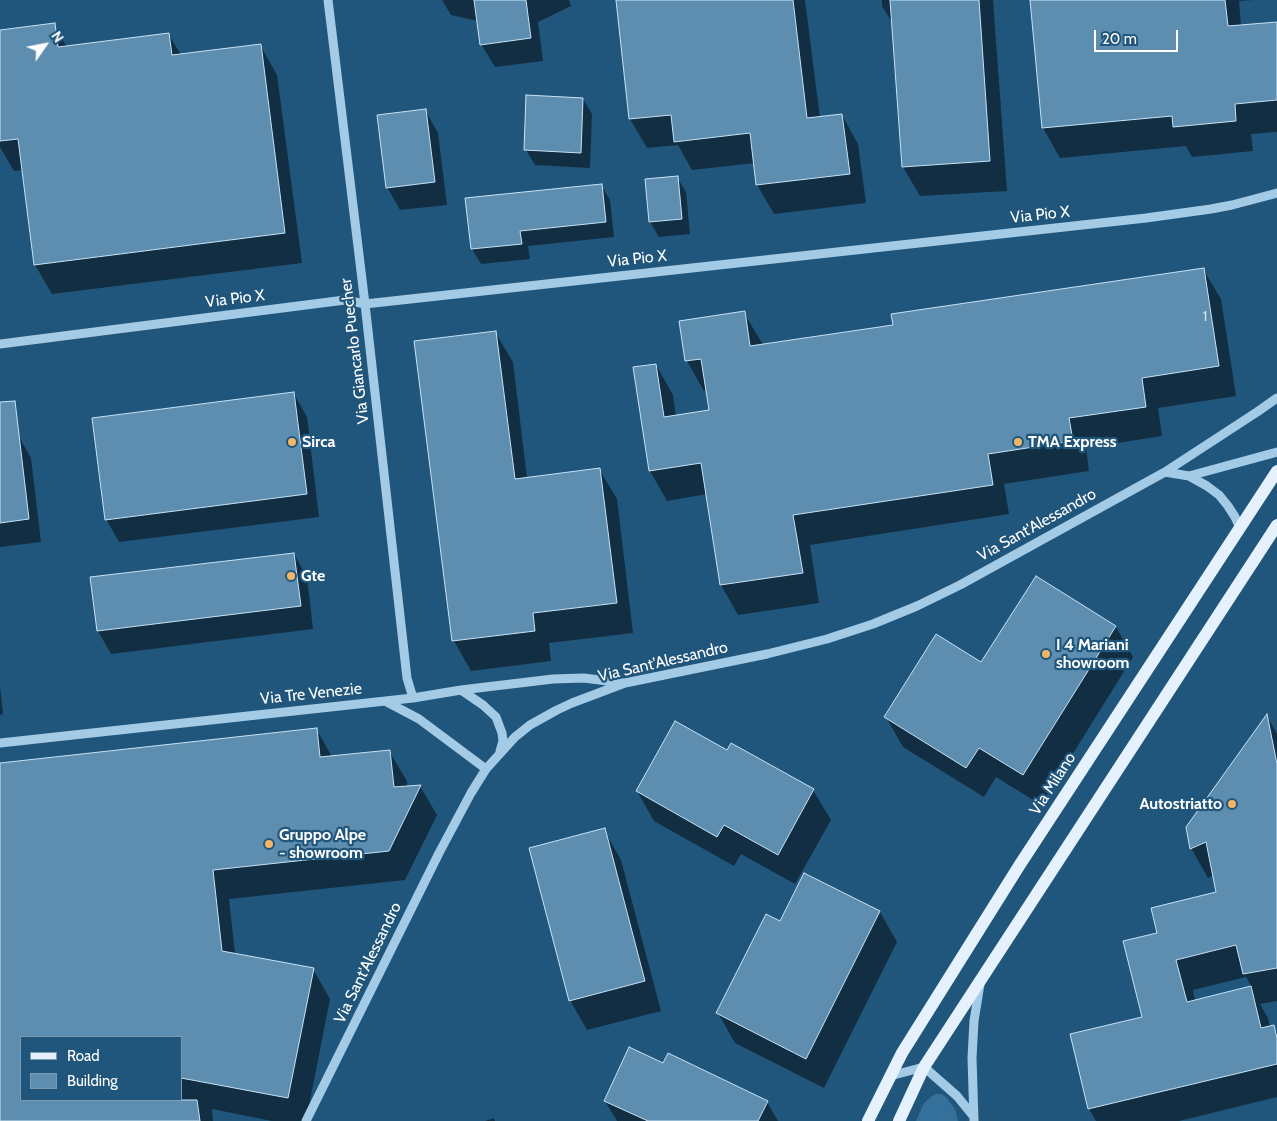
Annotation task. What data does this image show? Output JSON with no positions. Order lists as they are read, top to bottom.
{
  "streets": {
    "main road": ["Via Milano"],
    "street": [
      "Via Pio X",
      "Via Giancarlo Puecher",
      "Via Sant'Alessandro",
      "Via Tre Venezie"
    ]
  },
  "crossings": [
    ["Via Pio X", "Via Giancarlo Puecher"],
    ["Via Giancarlo Puecher", "Via Tre Venezie"],
    ["Via Sant'Alessandro", "Via Tre Venezie"]
  ],
  "places": [
    "Sirca",
    "TMA Express",
    "Gte",
    "I 4 Mariani showroom",
    "Autostriatto",
    "Gruppo Alpe - showroom"
  ],
  "house_numbers": ["1"],
  "legend": ["Road", "Building"],
  "scale_bar": "20 m",
  "north": "top right"
}
